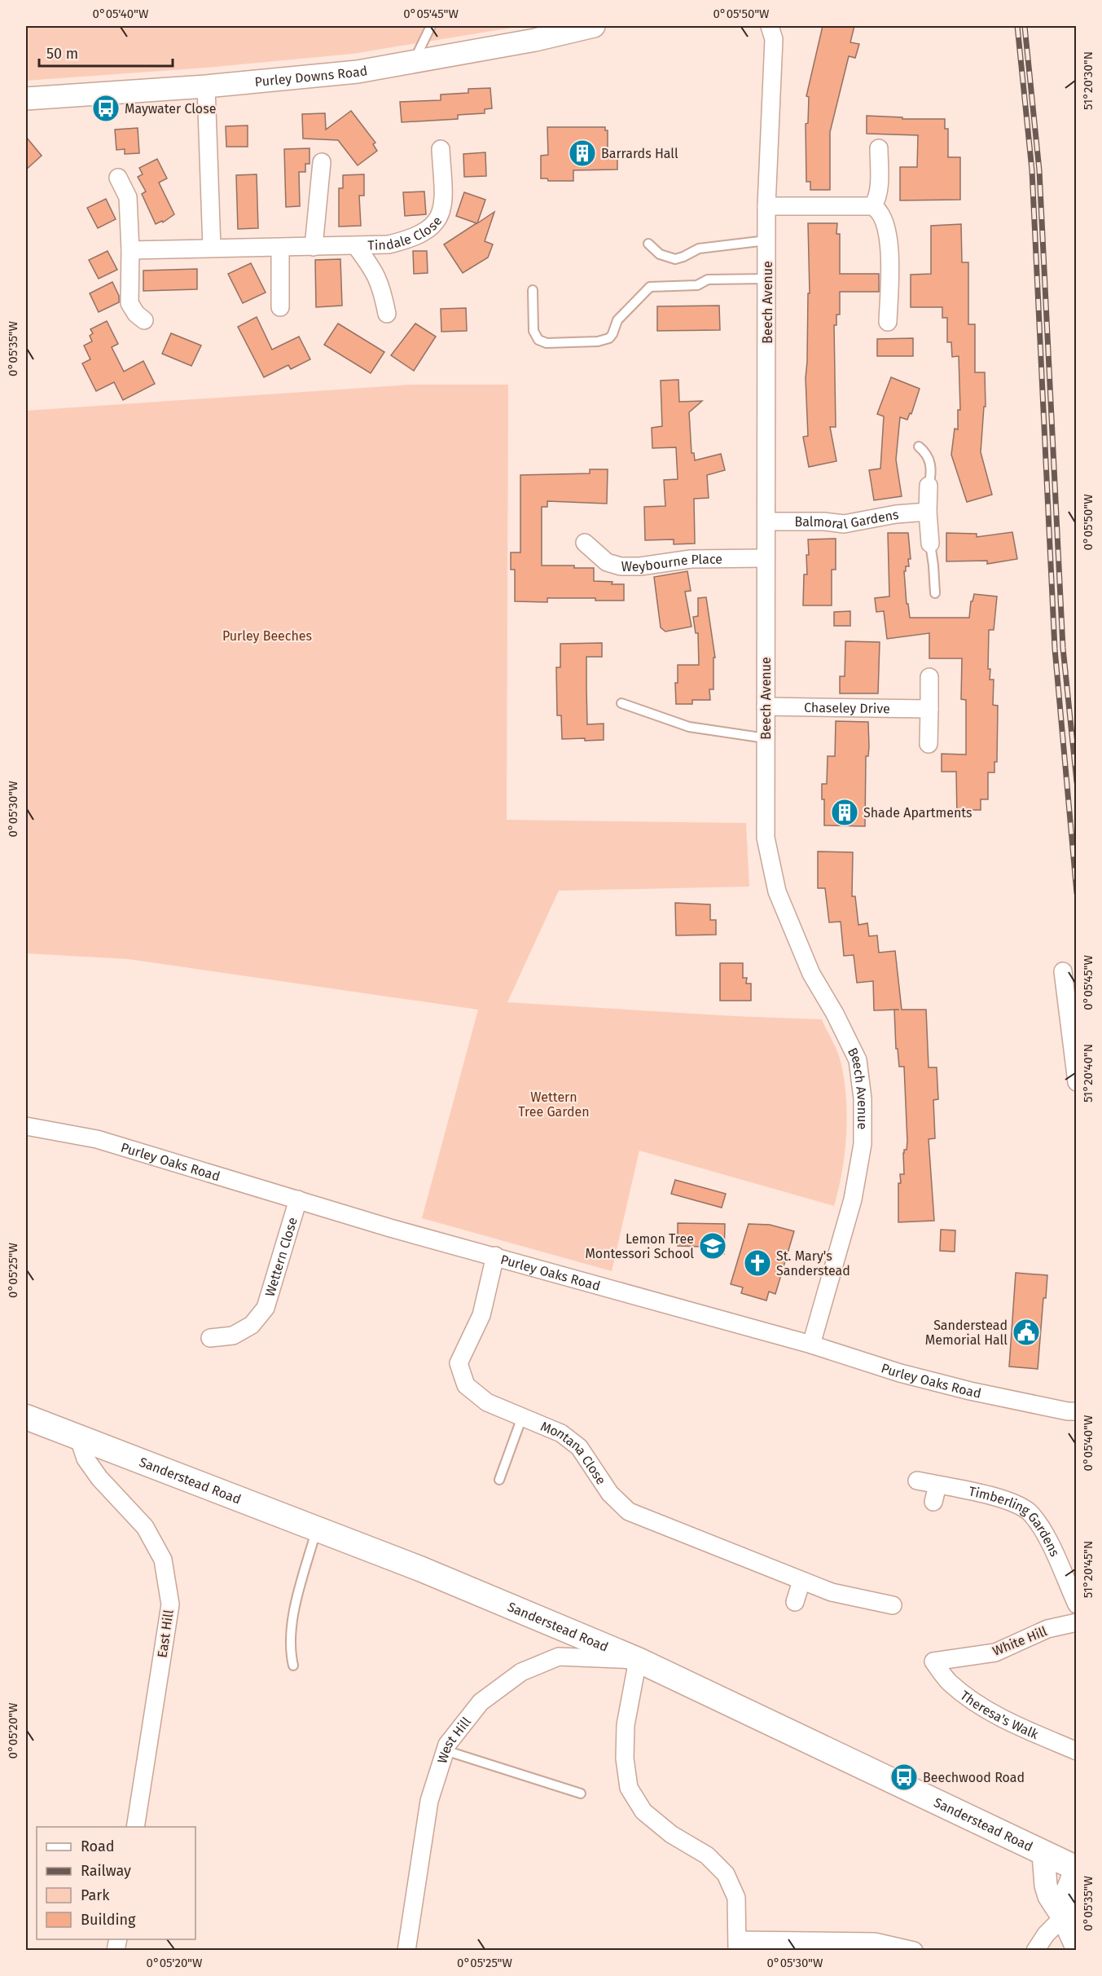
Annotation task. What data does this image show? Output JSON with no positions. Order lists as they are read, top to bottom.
{
  "streets": {
    "main road": ["Sanderstead Road"],
    "street": [
      "Purley Downs Road",
      "Tindale Close",
      "Beech Avenue",
      "Balmoral Gardens",
      "Weybourne Place",
      "Chaseley Drive",
      "Purley Oaks Road",
      "Wettern Close",
      "Montana Close",
      "Timberling Gardens",
      "East Hill",
      "White Hill",
      "Theresa's Walk",
      "West Hill"
    ]
  },
  "crossings": [
    ["Beech Avenue", "Balmoral Gardens"],
    ["Beech Avenue", "Weybourne Place"],
    ["Beech Avenue", "Chaseley Drive"],
    ["Beech Avenue", "Purley Oaks Road"],
    ["Purley Oaks Road", "Wettern Close"],
    ["Purley Oaks Road", "Montana Close"],
    ["Sanderstead Road", "East Hill"],
    ["Sanderstead Road", "West Hill"],
    ["White Hill", "Theresa's Walk"]
  ],
  "parks": ["Purley Beeches", "Wettern Tree Garden"],
  "places": {
    "bus stop": ["Maywater Close", "Beechwood Road"],
    "building": ["Barrards Hall", "Shade Apartments"],
    "school or university": ["Lemon Tree Montessori School"],
    "church": ["St. Mary's Sanderstead"],
    "public building": ["Sanderstead Memorial Hall"]
  },
  "legend": [
    "Road",
    "Railway",
    "Park",
    "Building"
  ],
  "scale_bar": "50 m",
  "coordinates": [
    "0°05'40\"W",
    "0°05'45\"W",
    "0°05'50\"W",
    "51°20'30\"N",
    "0°05'35\"W",
    "0°05'30\"W",
    "51°20'40\"N",
    "0°05'25\"W",
    "51°20'45\"N",
    "0°05'20\"W"
  ]
}
